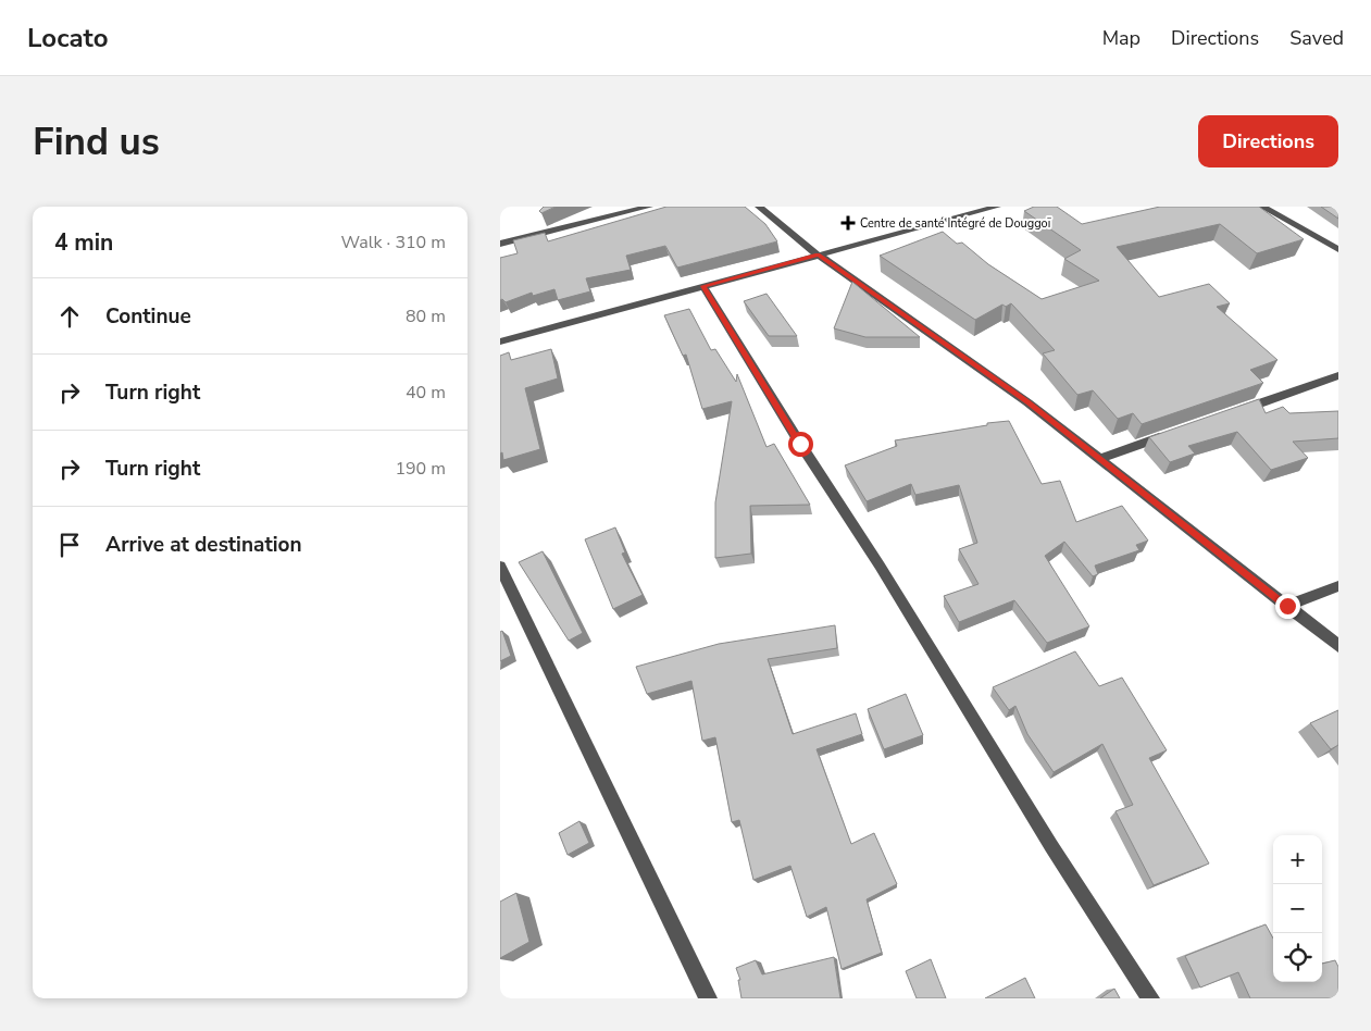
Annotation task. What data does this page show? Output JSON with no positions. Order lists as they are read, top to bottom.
{
  "places": {
    "health": ["Centre de santé Intégré de Douggoï"]
  },
  "page": {
    "header": "Locato",
    "nav": ["Map", "Directions", "Saved"],
    "buttons": "Directions",
    "title": "Find us",
    "heading": ["4 min", "Walk · 310 m"],
    "list": [
      ["Continue", "80 m"],
      ["Turn right", "40 m"],
      ["Turn right", "190 m"],
      "Arrive at destination"
    ],
    "map_buttons": ["+", "−"]
  }
}
